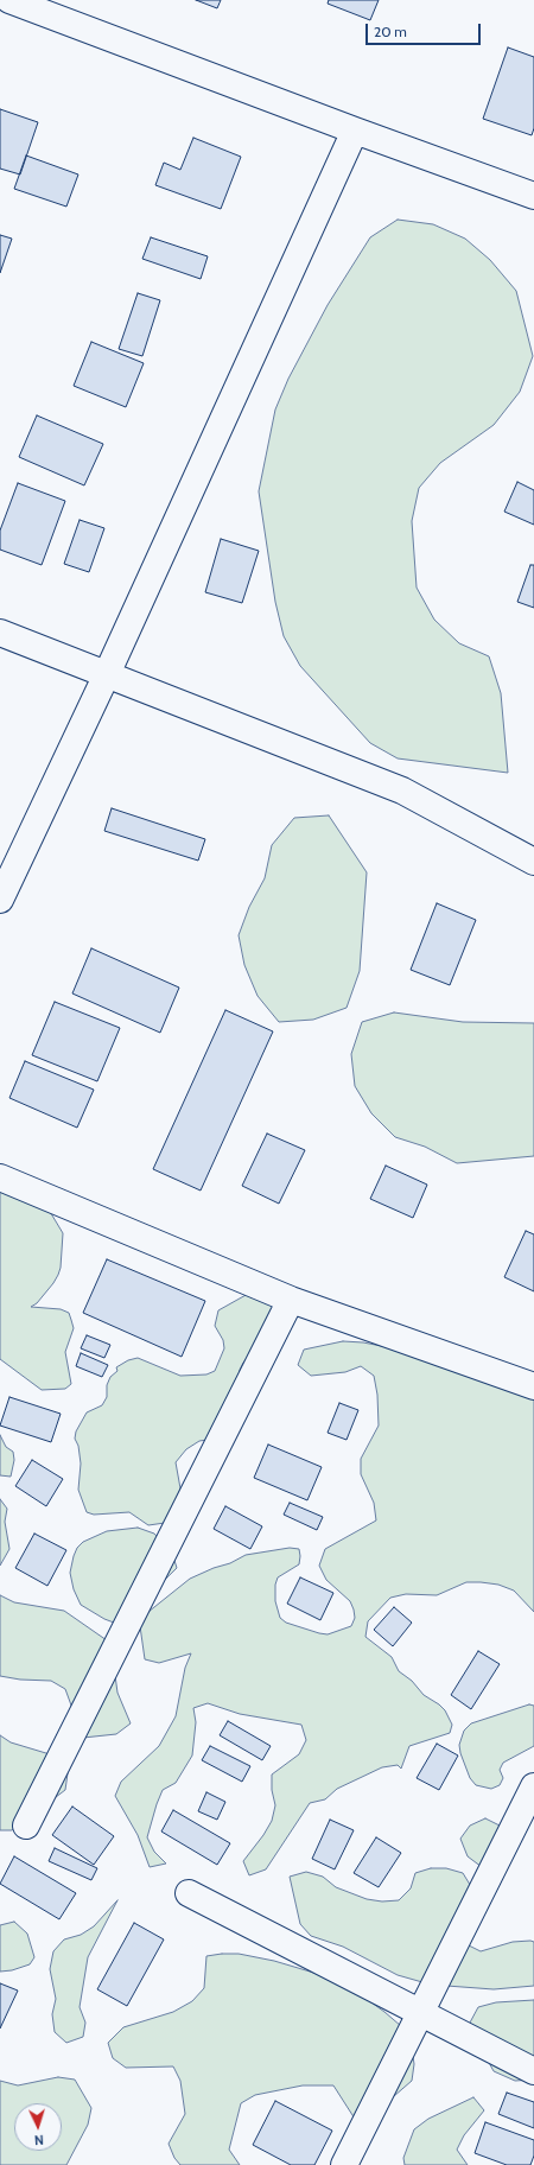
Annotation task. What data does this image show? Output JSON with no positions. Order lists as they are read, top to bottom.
{
  "scale_bar": "20 m",
  "north": "bottom"
}
